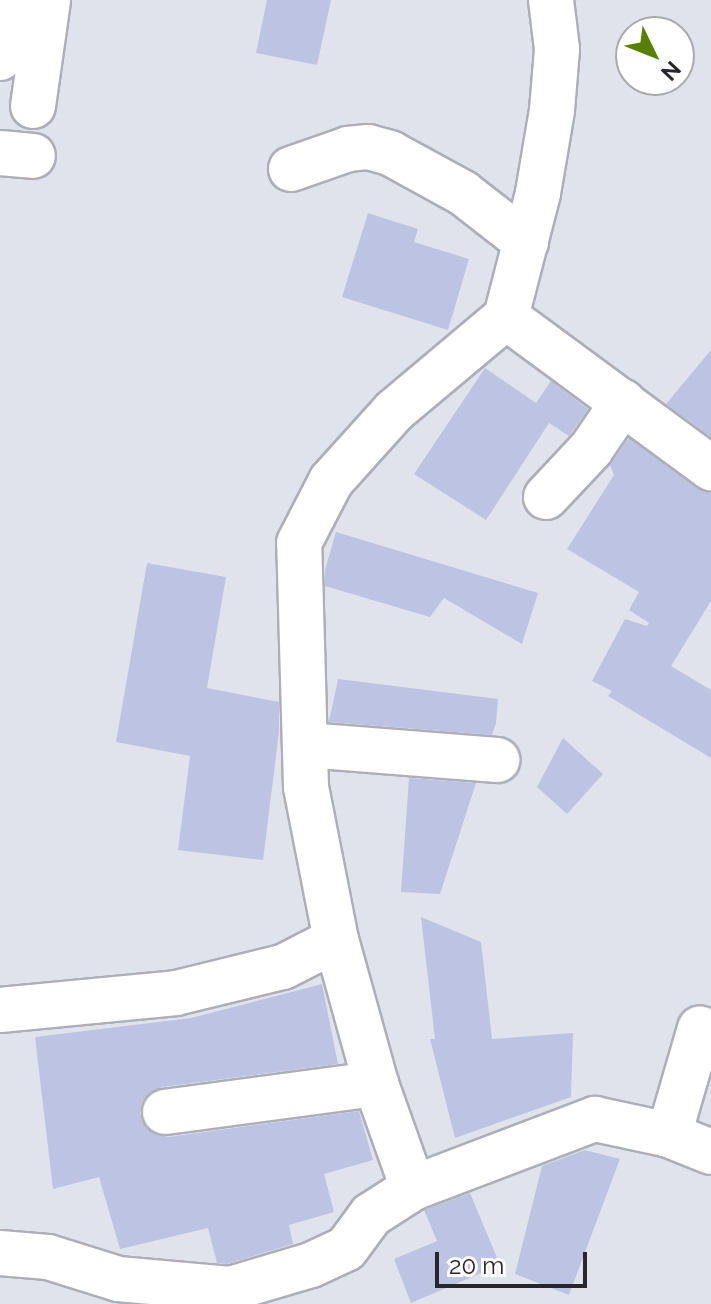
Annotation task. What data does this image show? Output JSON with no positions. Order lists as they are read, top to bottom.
{
  "scale_bar": "20 m",
  "north": "bottom right"
}
